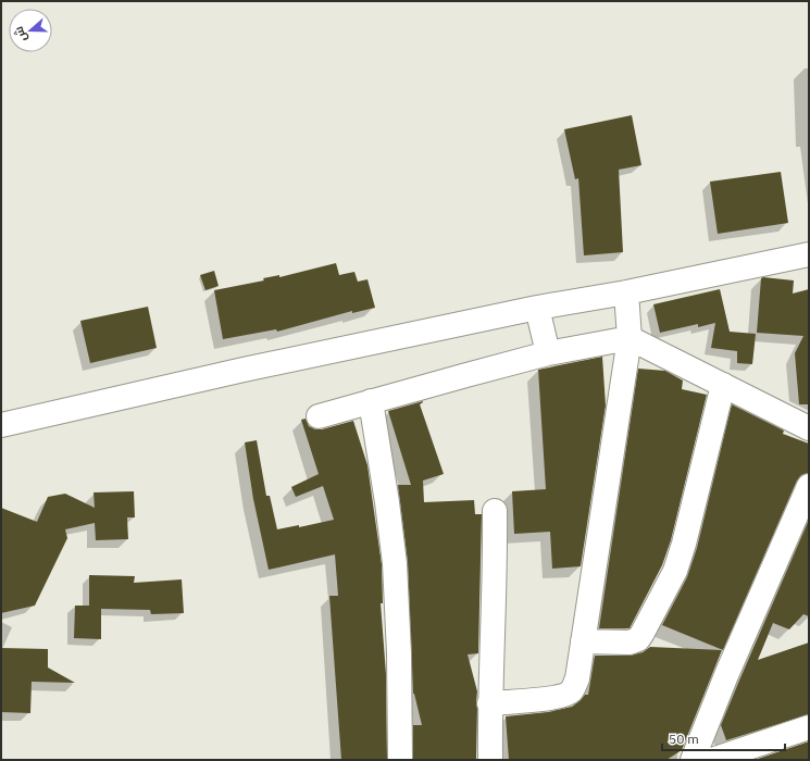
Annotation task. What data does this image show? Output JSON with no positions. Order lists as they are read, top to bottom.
{
  "scale_bar": "50 m",
  "north": "left"
}
